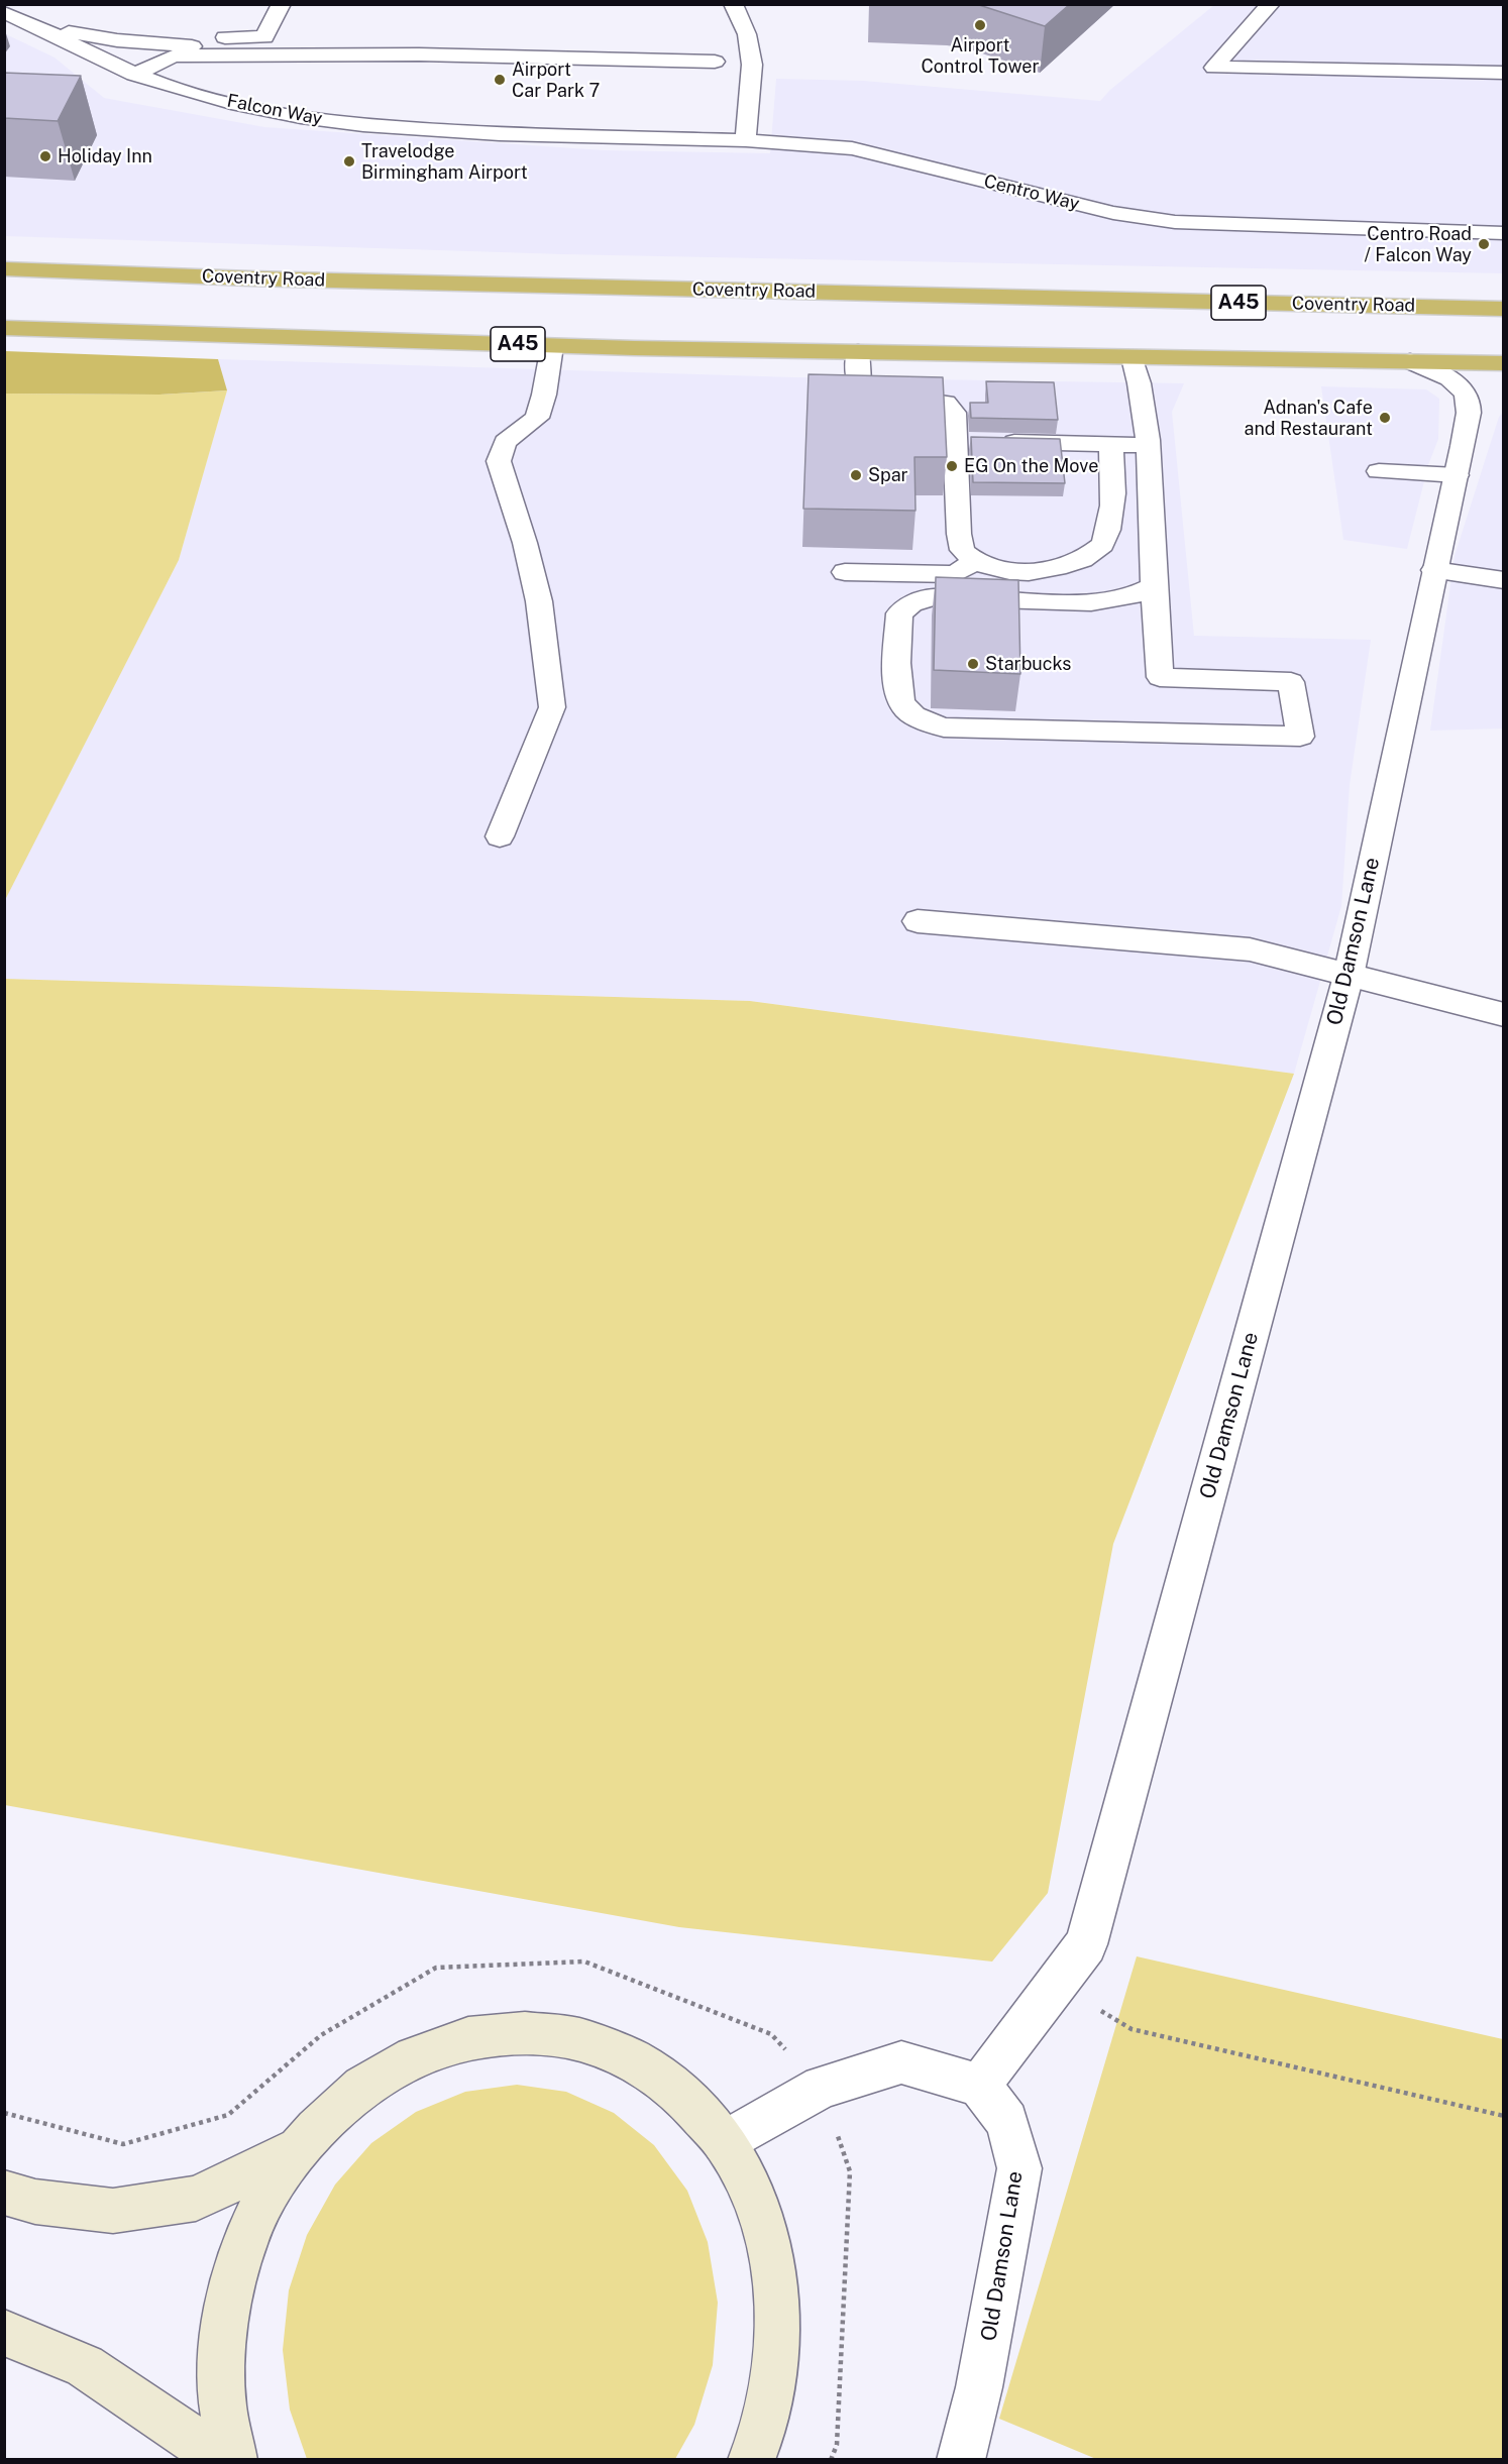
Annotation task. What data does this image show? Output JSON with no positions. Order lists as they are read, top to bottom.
{
  "streets": {
    "highway": ["Coventry Road", "A45"],
    "street": ["Falcon Way", "Centro Way", "Old Damson Lane"]
  },
  "crossings": [
    ["Falcon Way", "Centro Way"],
    ["A45", "Old Damson Lane"]
  ],
  "places": [
    "Airport Control Tower",
    "Airport Car Park 7",
    "Holiday Inn",
    "Travelodge Birmingham Airport",
    "Centro Road / Falcon Way",
    "Adnan's Cafe and Restaurant",
    "EG On the Move",
    "Spar",
    "Starbucks"
  ]
}
